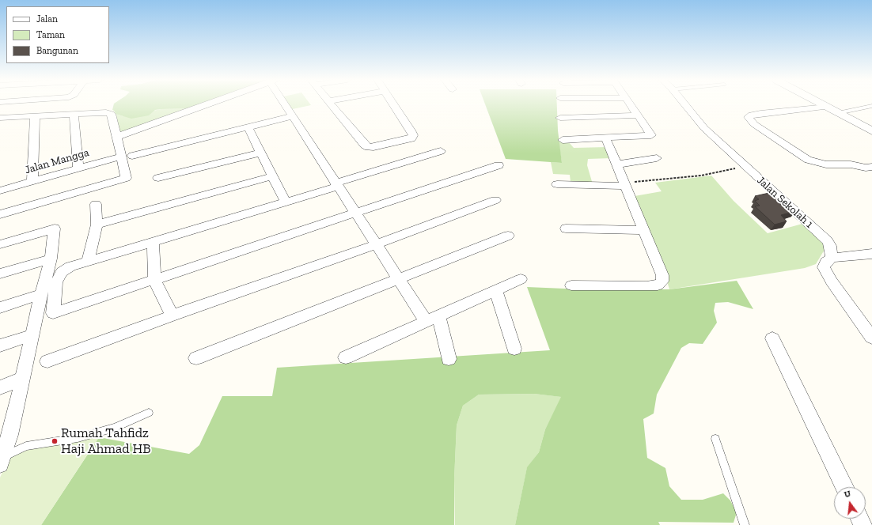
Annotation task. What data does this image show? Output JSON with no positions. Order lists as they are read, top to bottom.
{
  "streets": {
    "street": ["Jalan Mangga", "Jalan Sekolah 1"]
  },
  "places": ["Rumah Tahfidz Haji Ahmad HB"],
  "legend": ["Jalan", "Taman", "Bangunan"],
  "north": "top"
}
